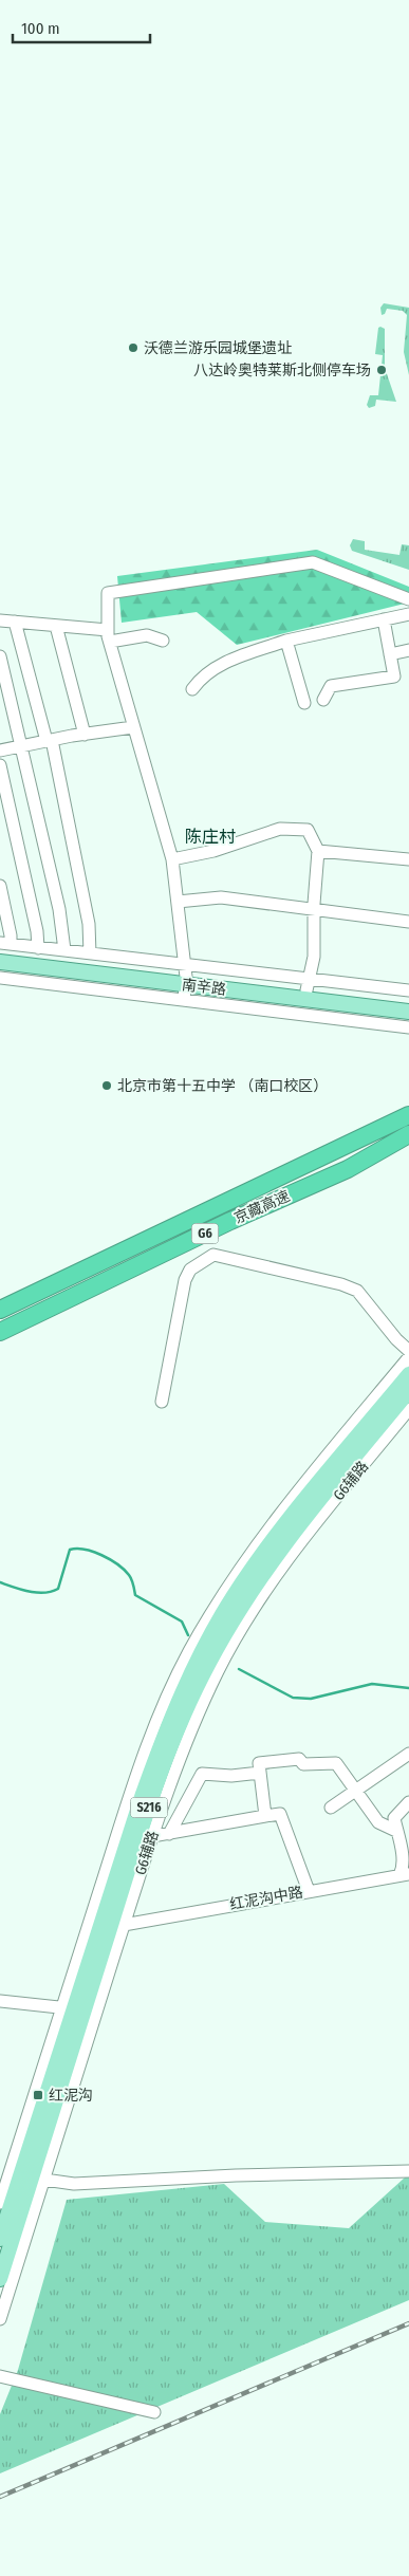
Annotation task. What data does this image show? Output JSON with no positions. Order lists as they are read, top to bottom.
{
  "streets": {
    "highway": ["京藏高速", "G6"],
    "main road": ["南辛路", "G6辅路", "S216"],
    "street": ["红泥沟中路"]
  },
  "crossings": [
    ["G6辅路", "红泥沟中路"]
  ],
  "districts": ["陈庄村"],
  "places": {
    "other": ["沃德兰游乐园城堡遗址", "八达岭奥特莱斯北侧停车场", "北京市第十五中学 （南口校区）"],
    "transit": ["红泥沟"]
  },
  "scale_bar": "100 m"
}
